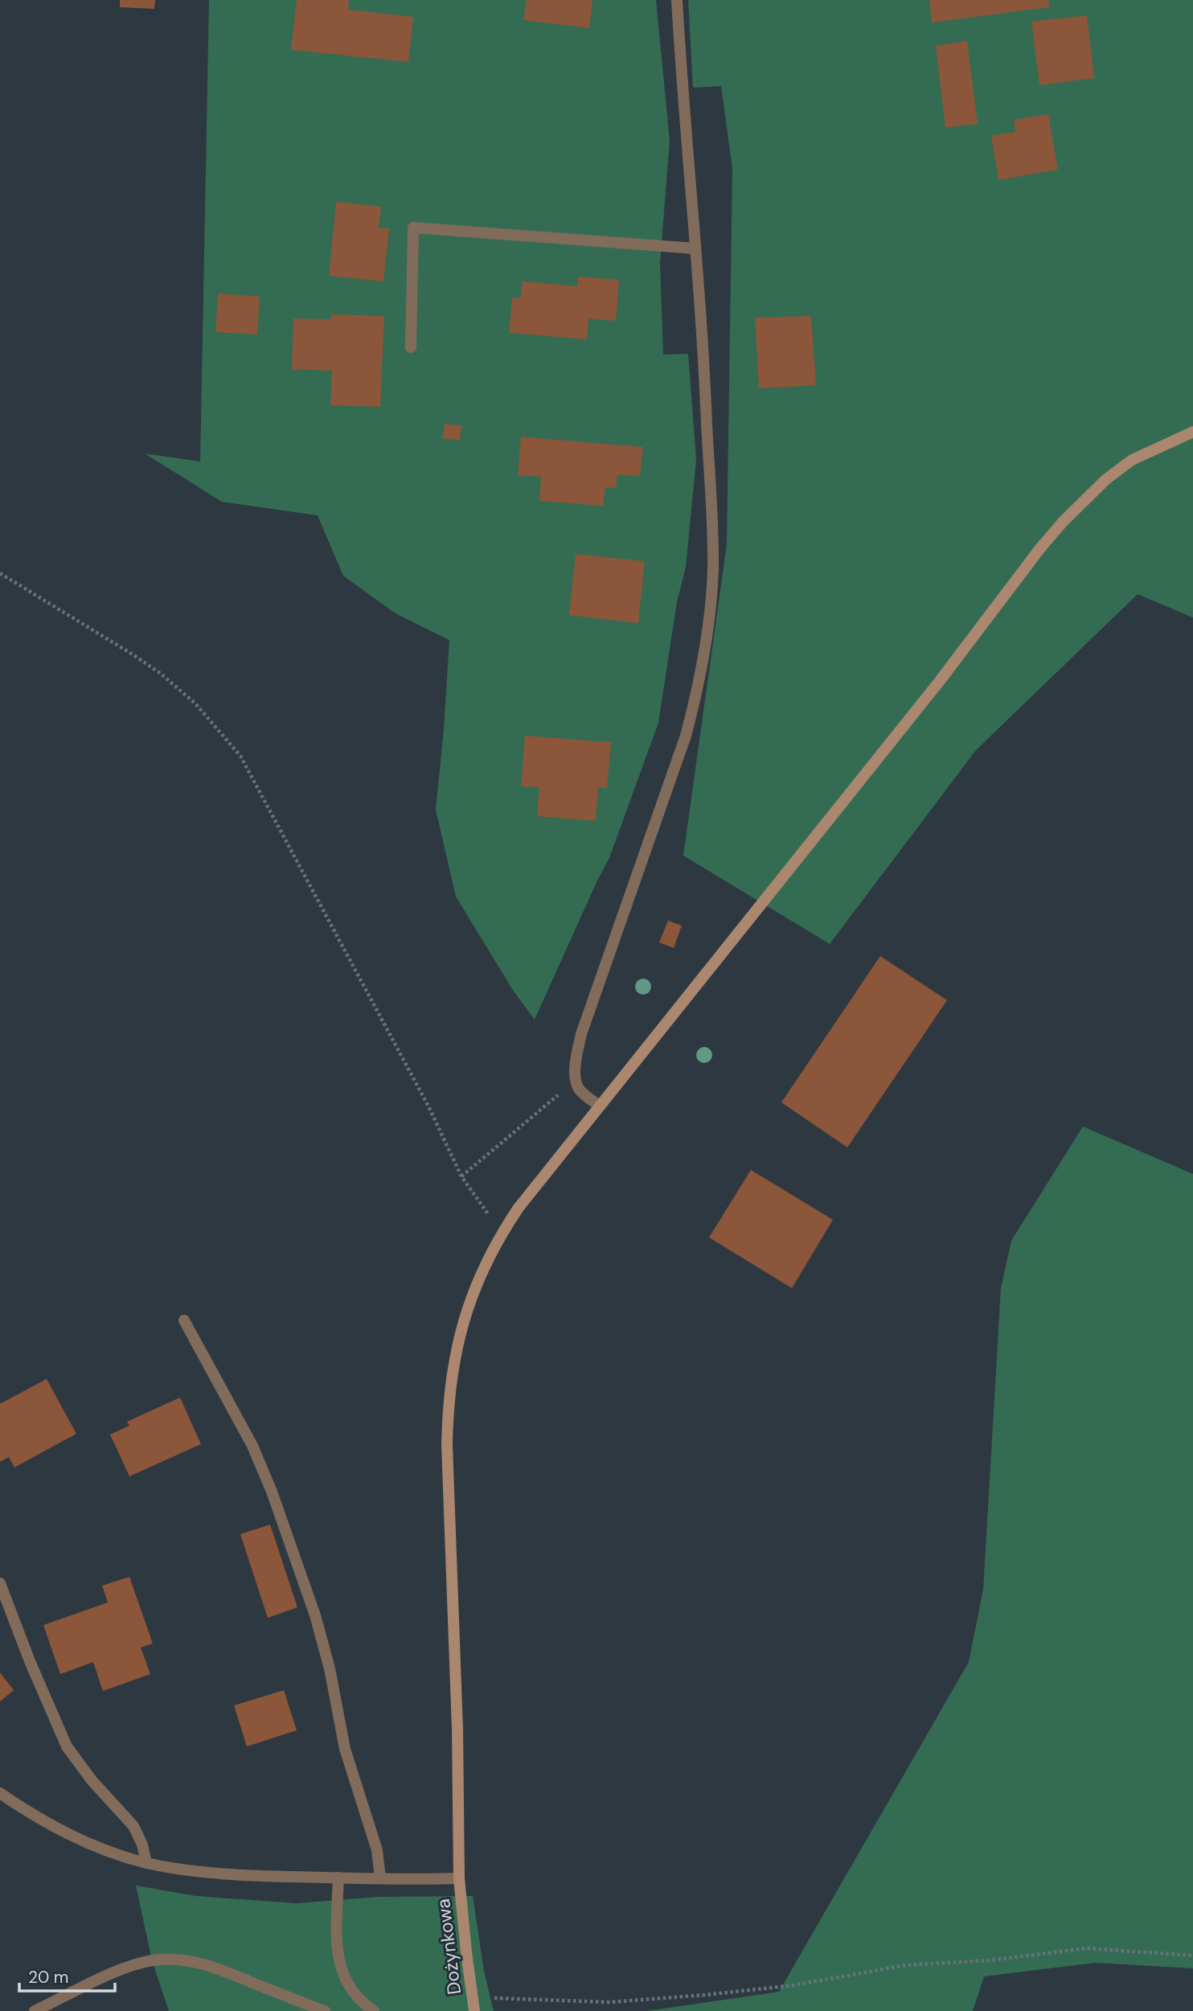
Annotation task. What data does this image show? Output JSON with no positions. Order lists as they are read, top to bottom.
{
  "streets": {
    "street": ["Dożynkowa"]
  },
  "scale_bar": "20 m"
}
